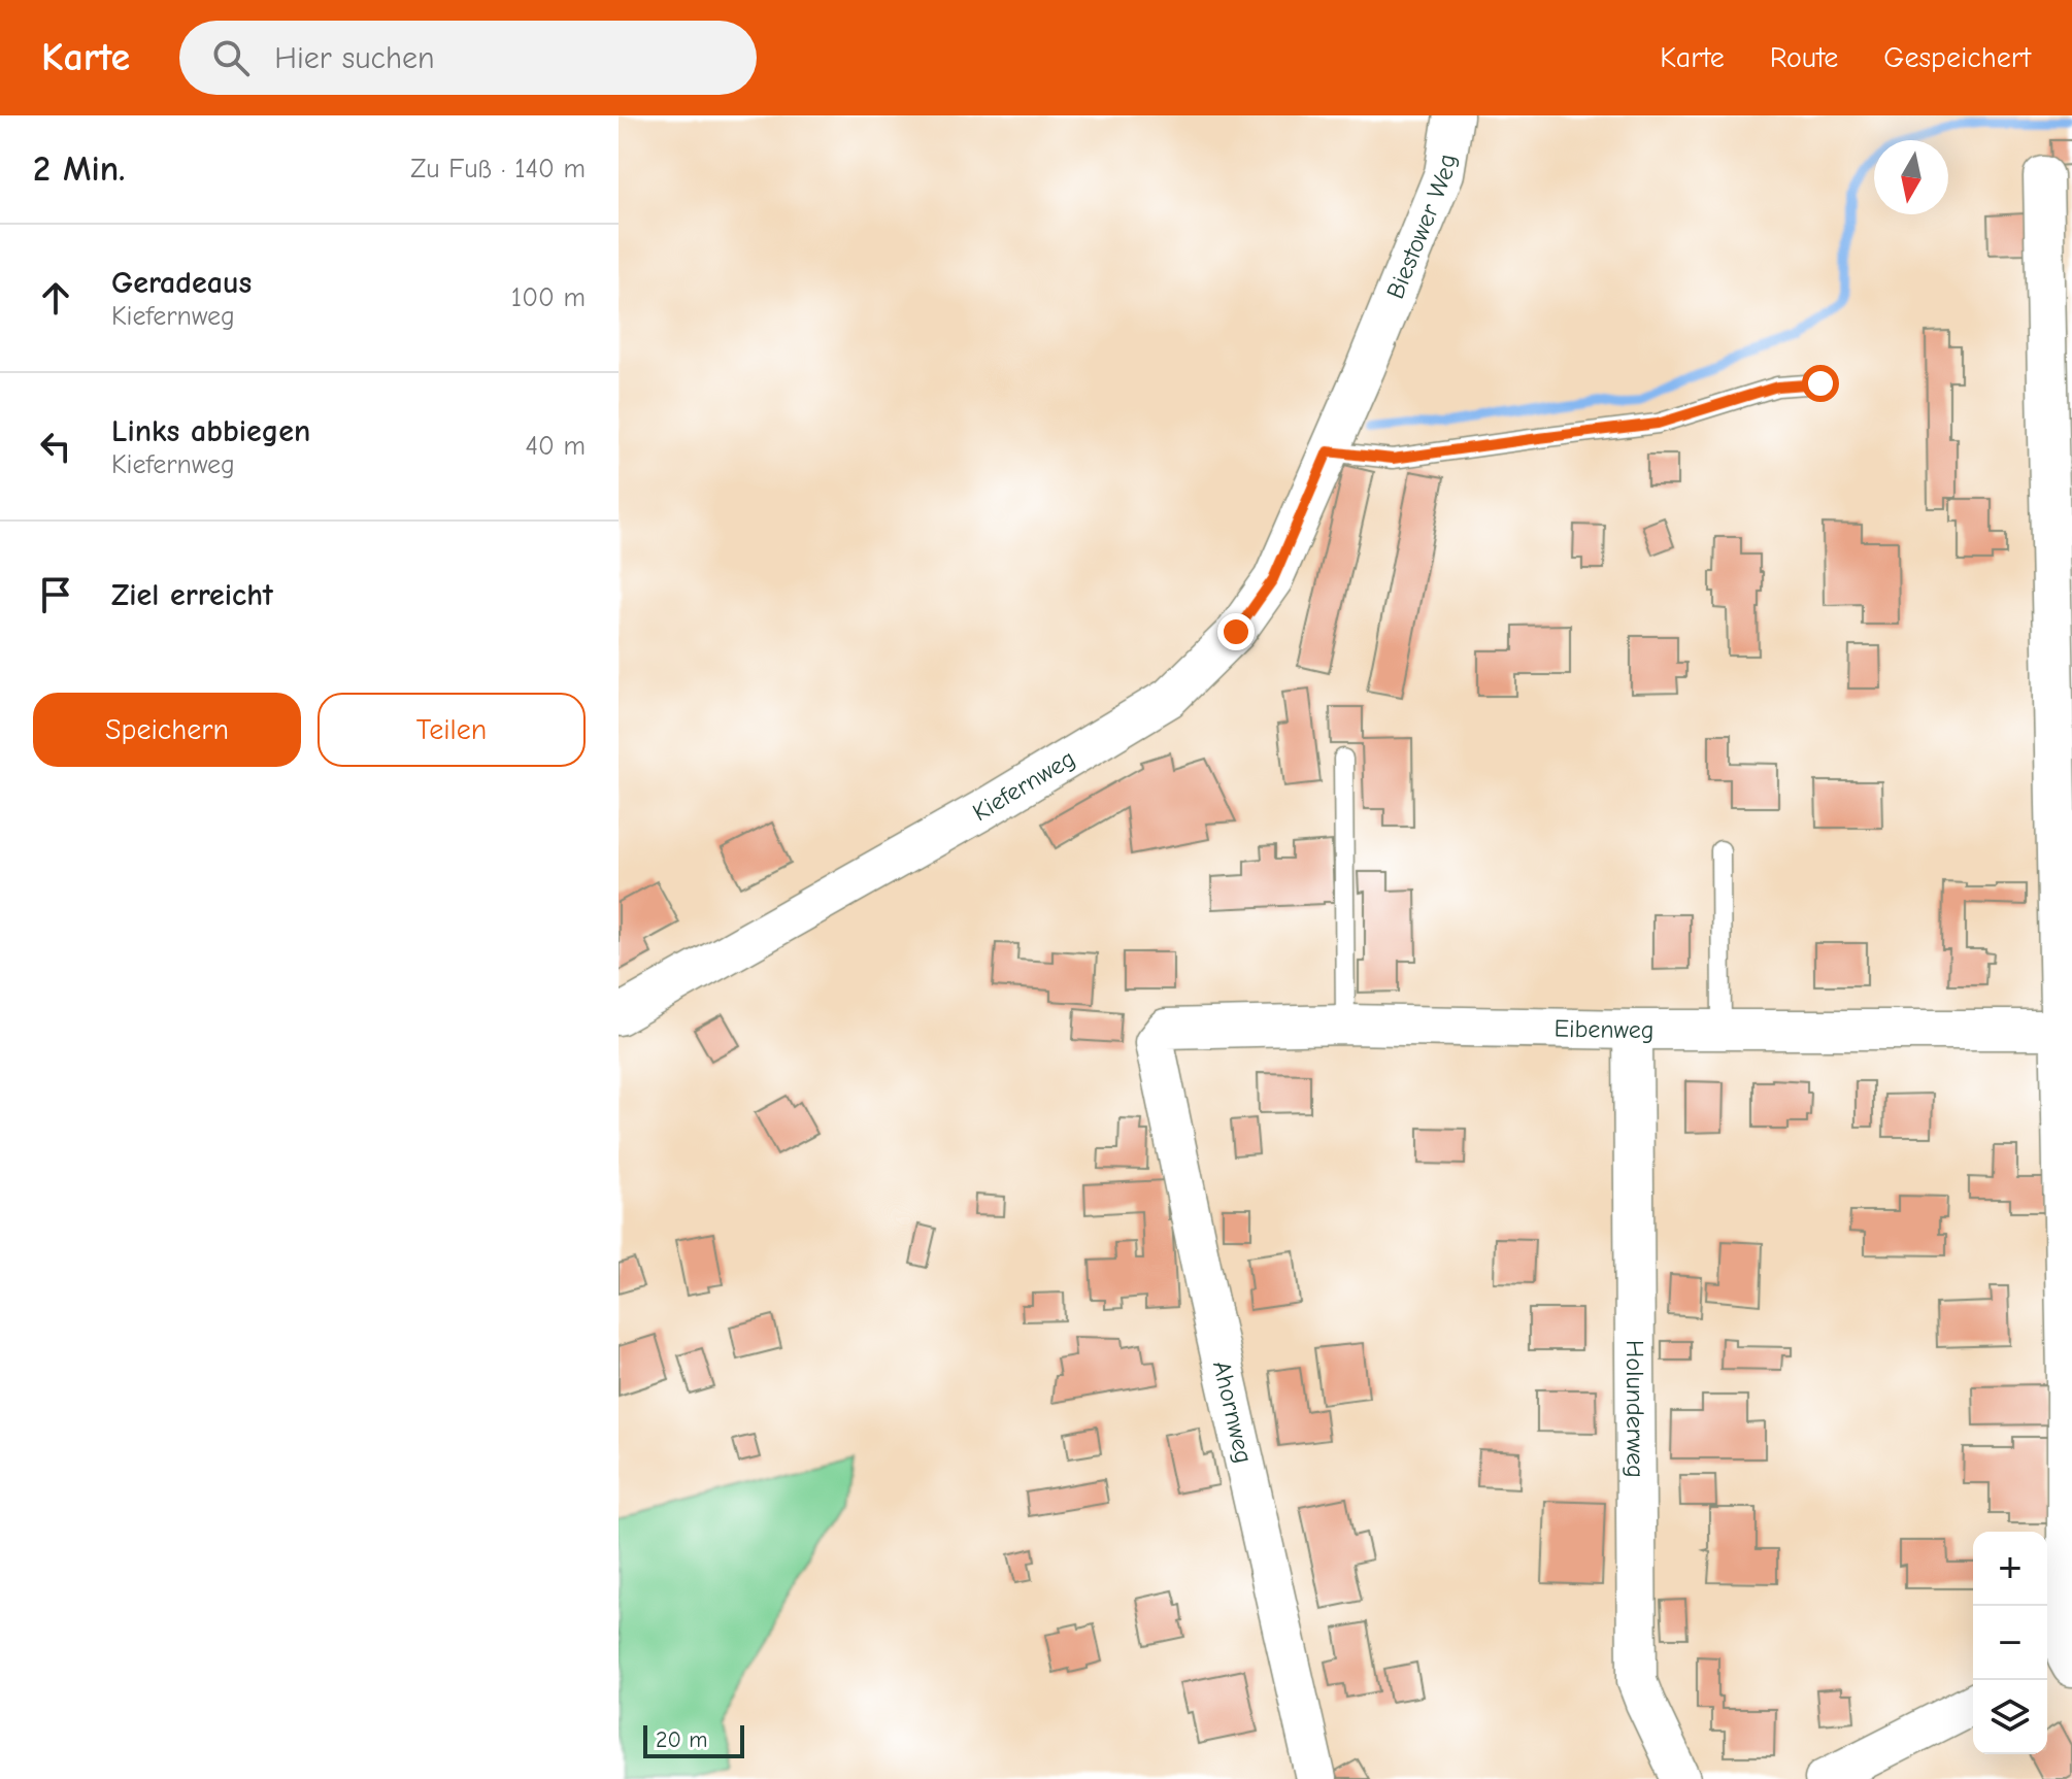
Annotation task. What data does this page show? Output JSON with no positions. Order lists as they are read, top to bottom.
{
  "streets": {
    "street": [
      "Biestower Weg",
      "Kiefernweg",
      "Eibenweg",
      "Holunderweg",
      "Ahornweg"
    ]
  },
  "crossings": [
    ["Biestower Weg", "Kiefernweg"],
    ["Eibenweg", "Holunderweg"],
    ["Eibenweg", "Ahornweg"]
  ],
  "scale_bar": "20 m",
  "north": "bottom",
  "page": {
    "header": "Karte",
    "search": "Hier suchen",
    "nav": ["Karte", "Route", "Gespeichert"],
    "heading": ["2 Min.", "Zu Fuß · 140 m"],
    "list": [
      ["Geradeaus", "Kiefernweg", "100 m"],
      ["Links abbiegen", "Kiefernweg", "40 m"],
      "Ziel erreicht"
    ],
    "buttons": ["Speichern", "Teilen"],
    "map_buttons": ["+", "−"],
    "scale": "20 m"
  }
}
